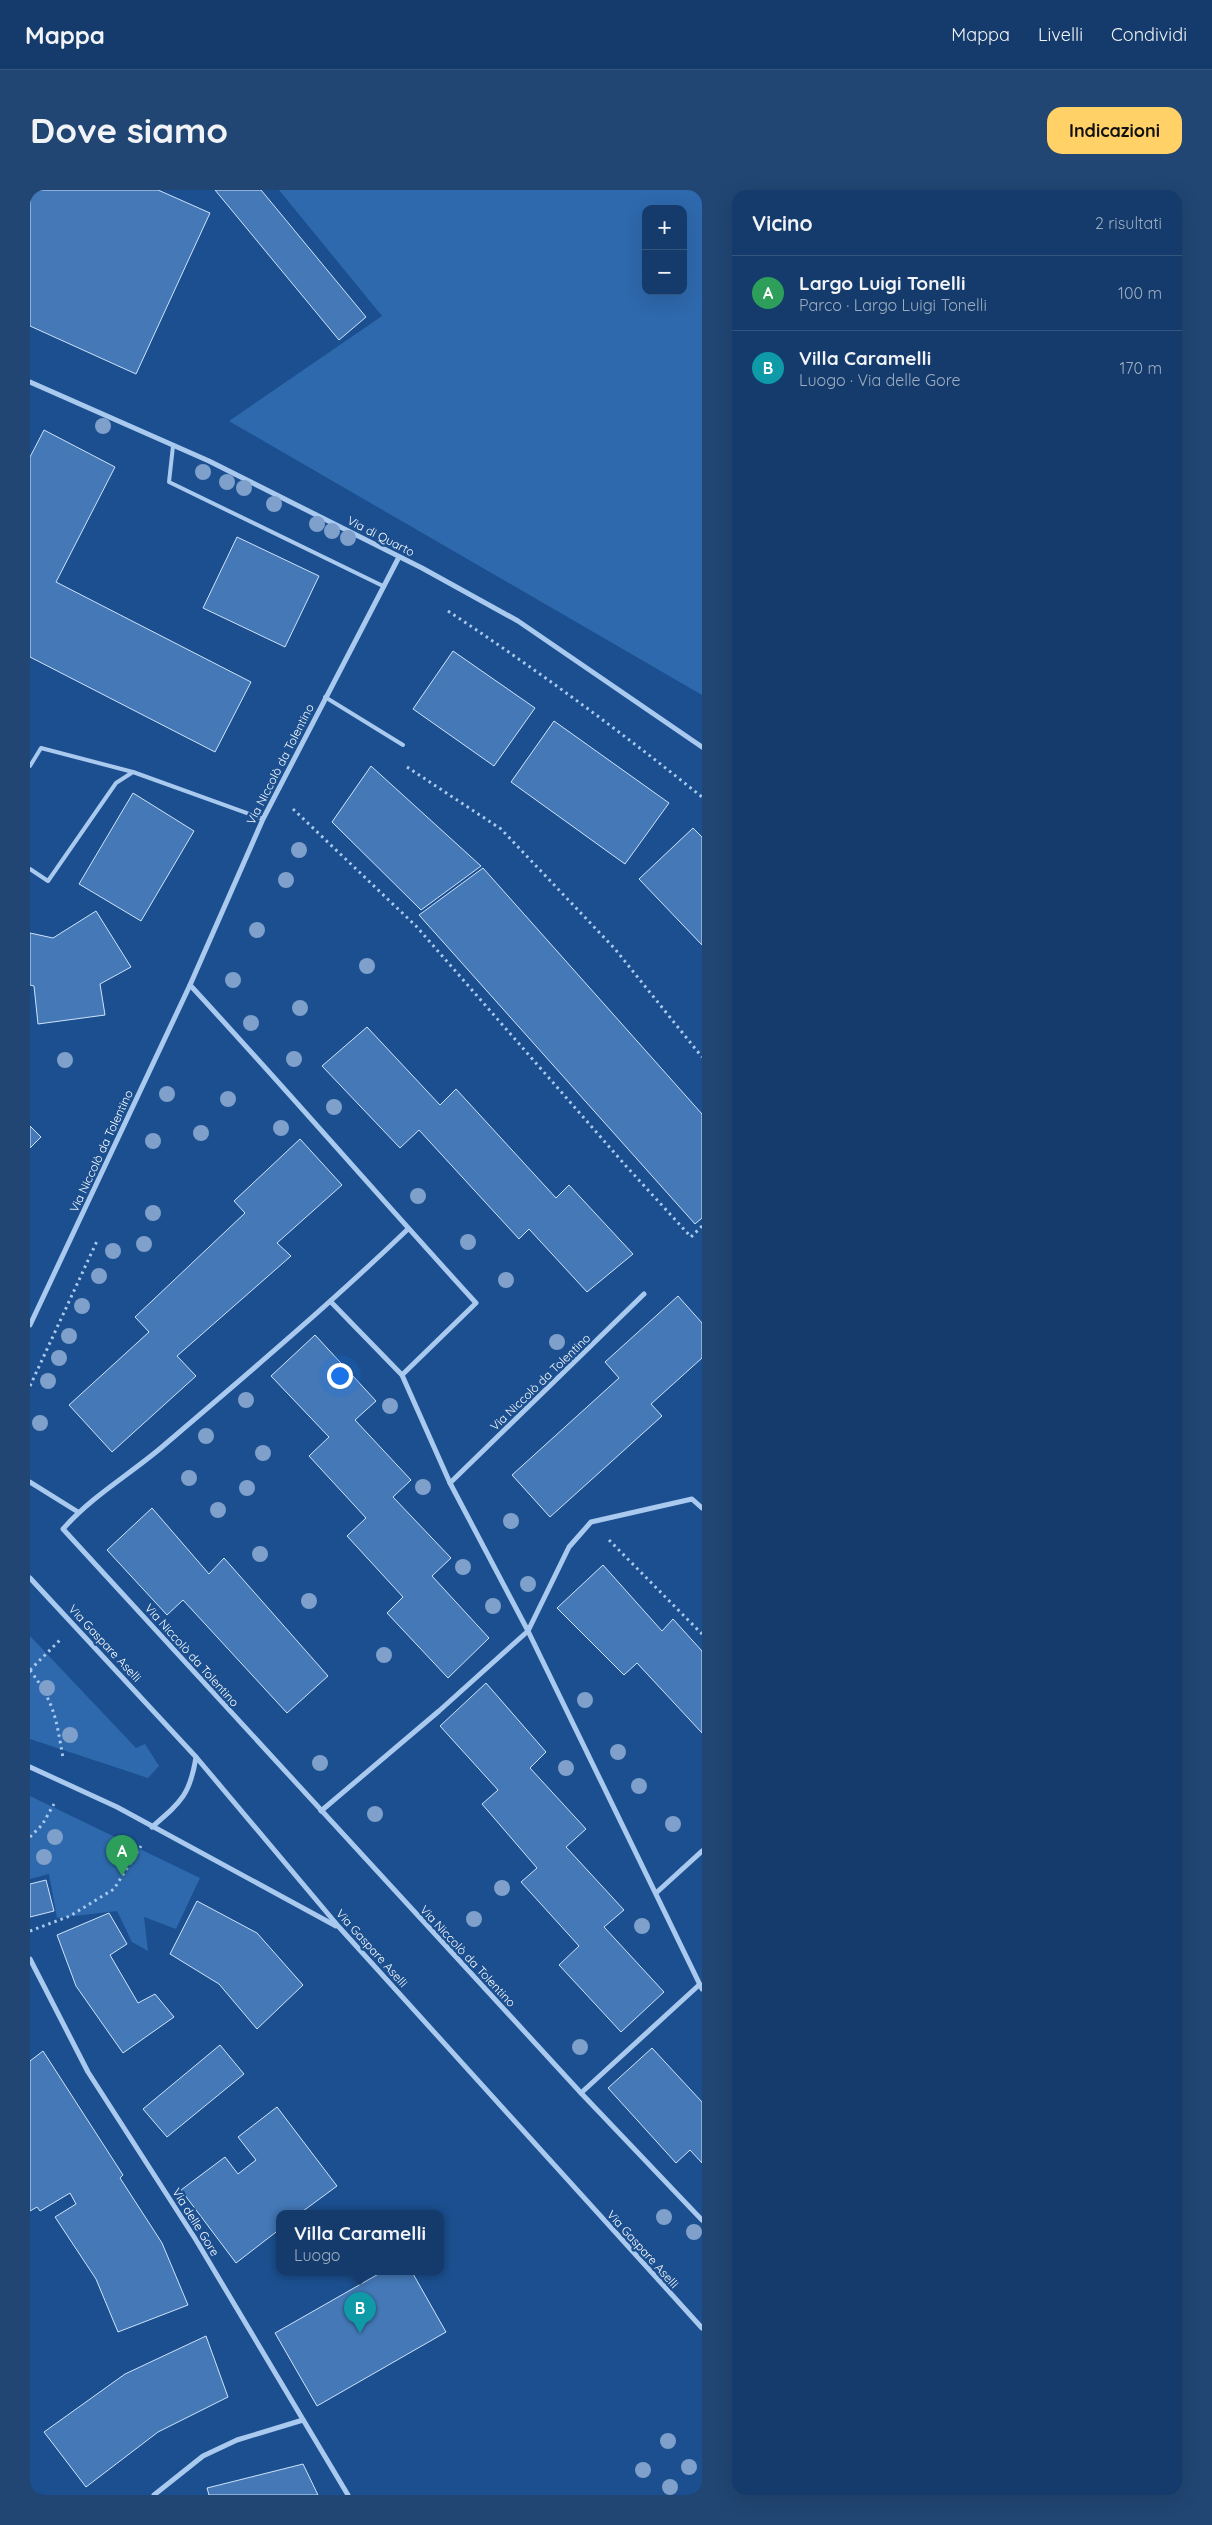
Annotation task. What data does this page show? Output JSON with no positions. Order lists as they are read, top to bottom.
{
  "streets": {
    "street": [
      "Via di Quarto",
      "Via Niccolò da Tolentino",
      "Via Gaspare Aselli",
      "Via delle Gore"
    ]
  },
  "crossings": [
    ["Via di Quarto", "Via Niccolò da Tolentino"]
  ],
  "page": {
    "header": "Mappa",
    "nav": ["Mappa", "Livelli", "Condividi"],
    "buttons": "Indicazioni",
    "title": "Dove siamo",
    "heading": ["Vicino", "2 risultati"],
    "map_buttons": ["+", "−"],
    "list": [
      {
        "mark": "A",
        "name": "Largo Luigi Tonelli",
        "note": "Parco · Largo Luigi Tonelli",
        "value": "100 m"
      },
      {
        "mark": "B",
        "name": "Villa Caramelli",
        "note": "Luogo · Via delle Gore",
        "value": "170 m"
      }
    ],
    "pins": ["A", "B"],
    "popup": ["Villa Caramelli", "Luogo"]
  }
}
